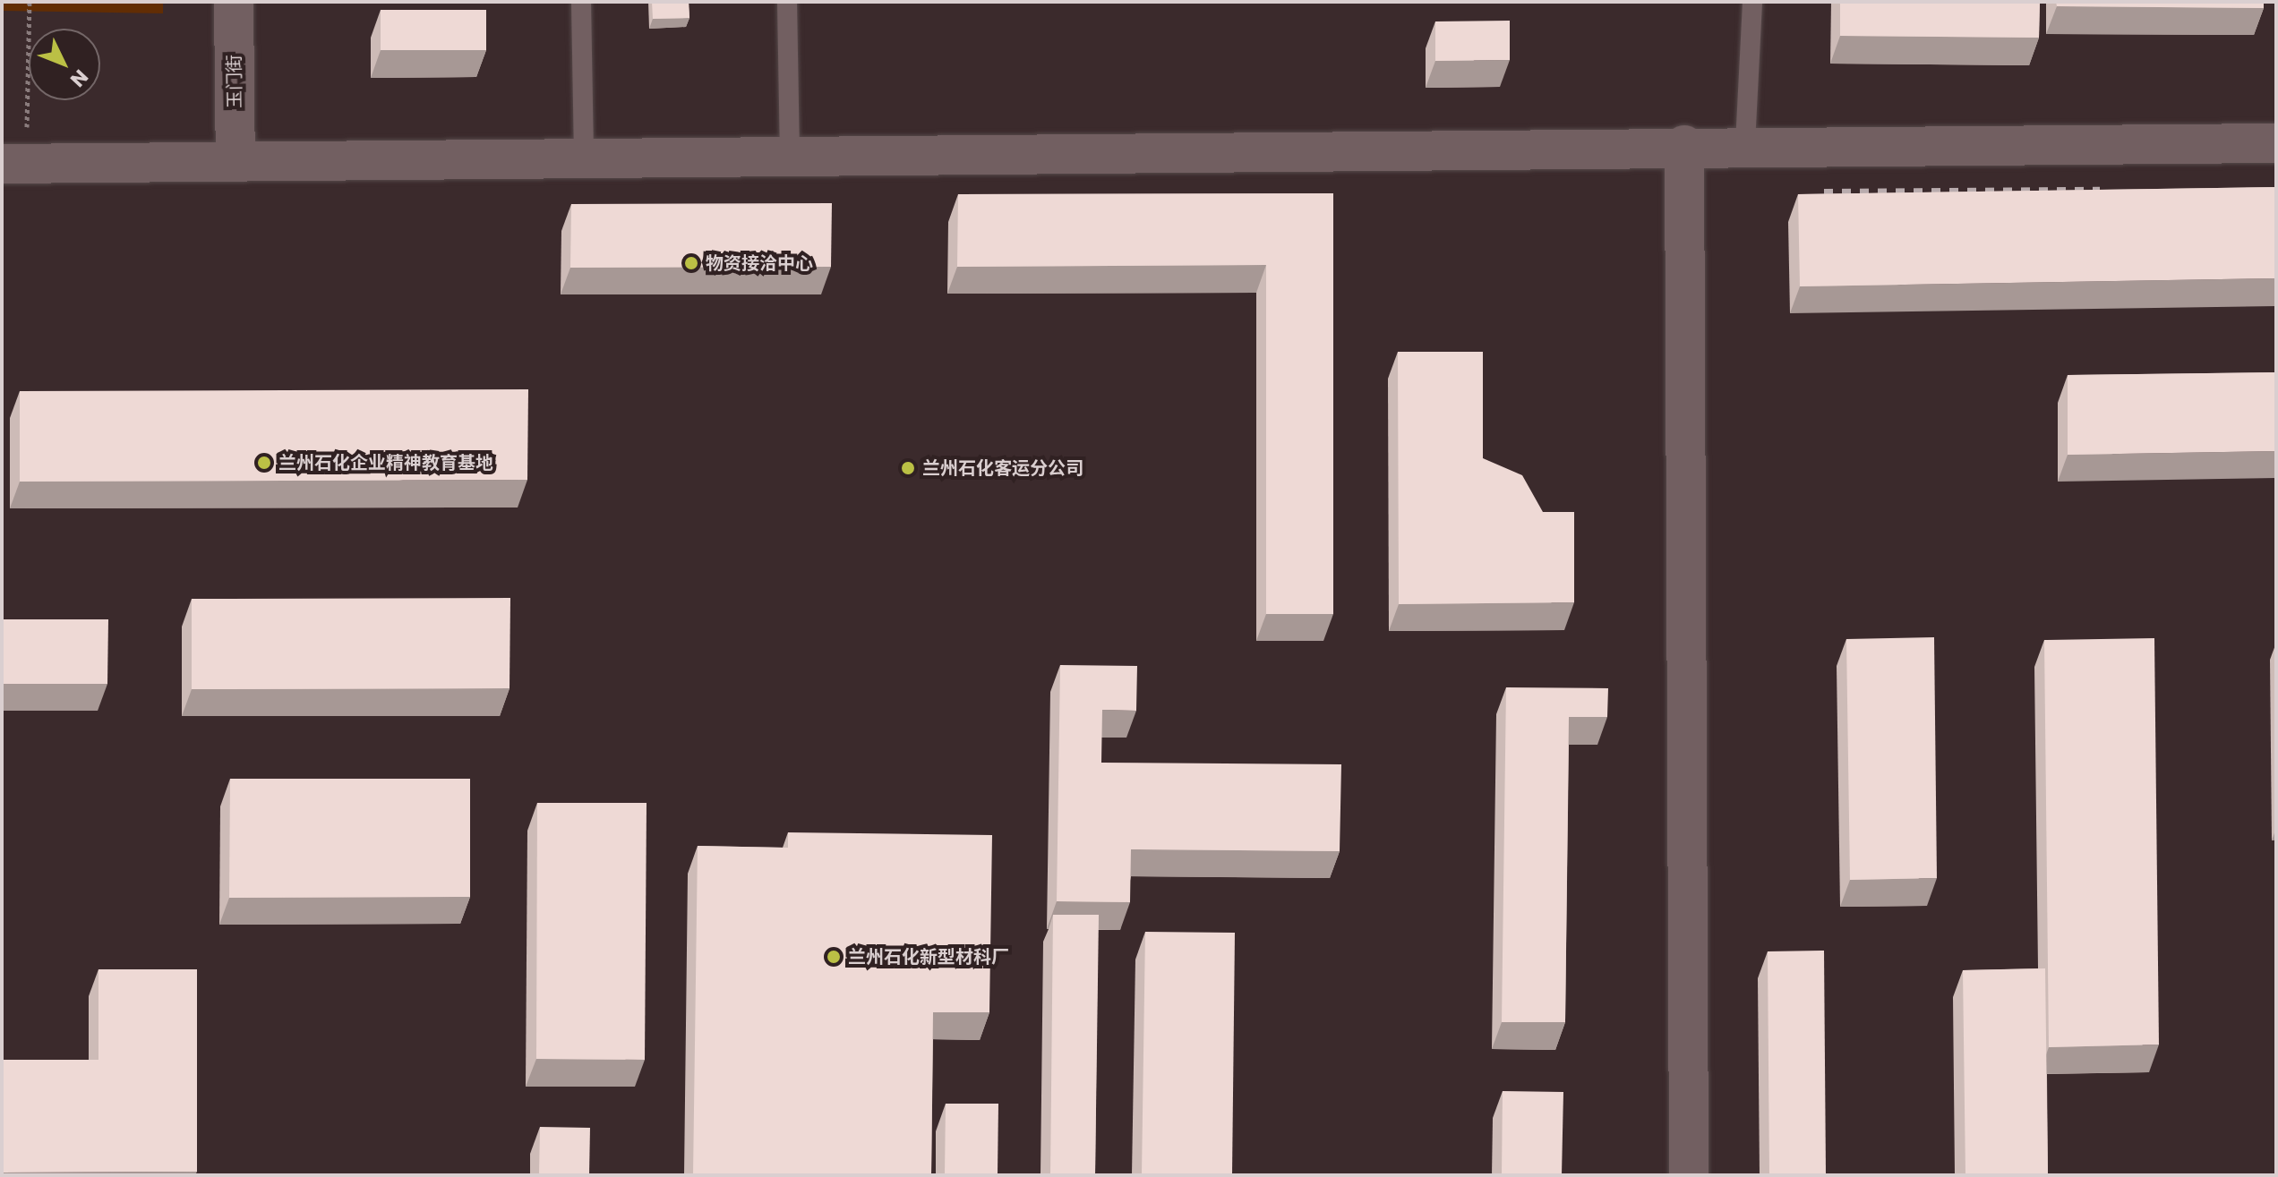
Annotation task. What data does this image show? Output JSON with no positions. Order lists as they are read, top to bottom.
{
  "streets": {
    "street": ["玉门街"]
  },
  "places": [
    "物资接洽中心",
    "兰州石化企业精神教育基地",
    "兰州石化客运分公司",
    "兰州石化新型材科厂"
  ],
  "north": "bottom right"
}
